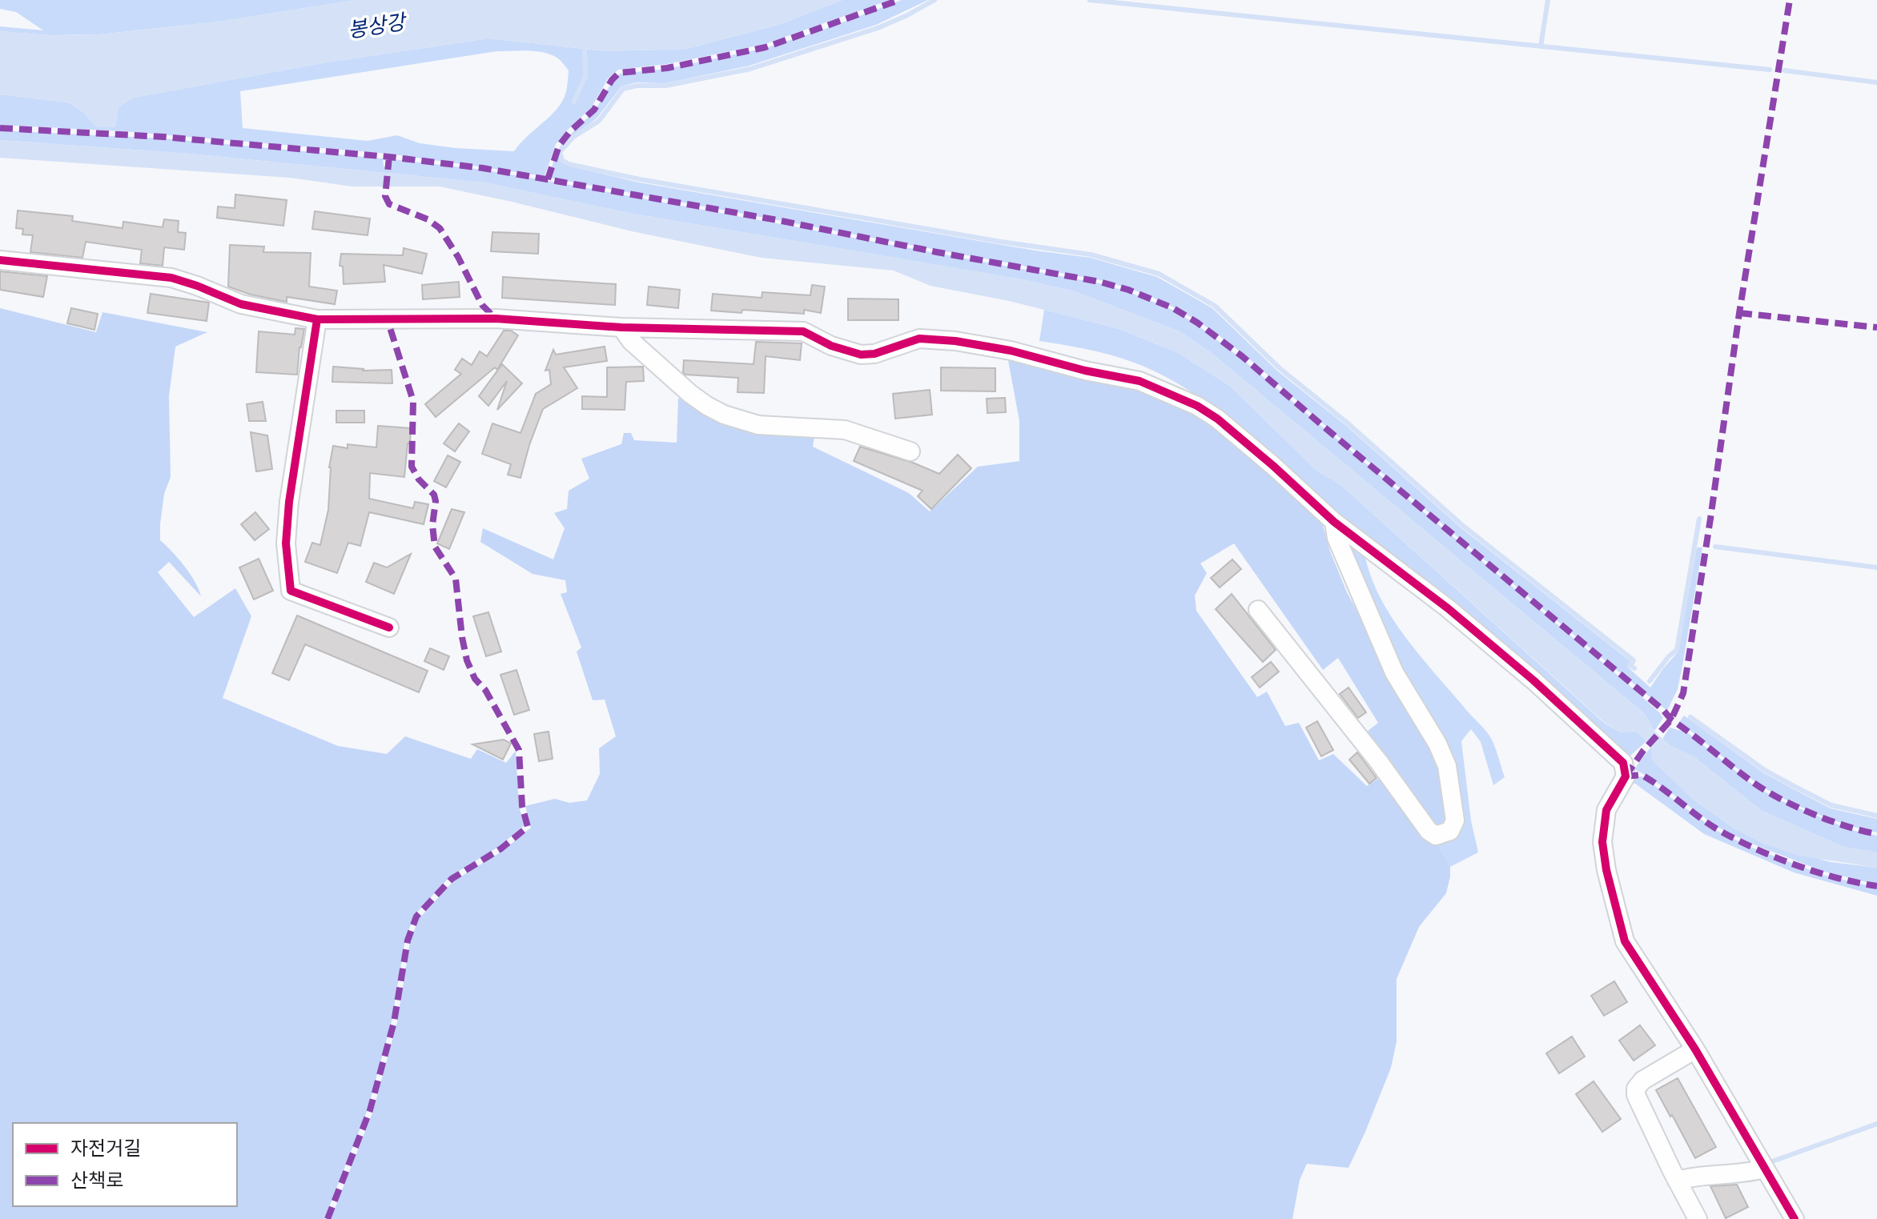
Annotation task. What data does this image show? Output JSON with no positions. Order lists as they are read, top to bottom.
{
  "water": ["봉상강"],
  "legend": ["자전거길", "산책로"]
}
